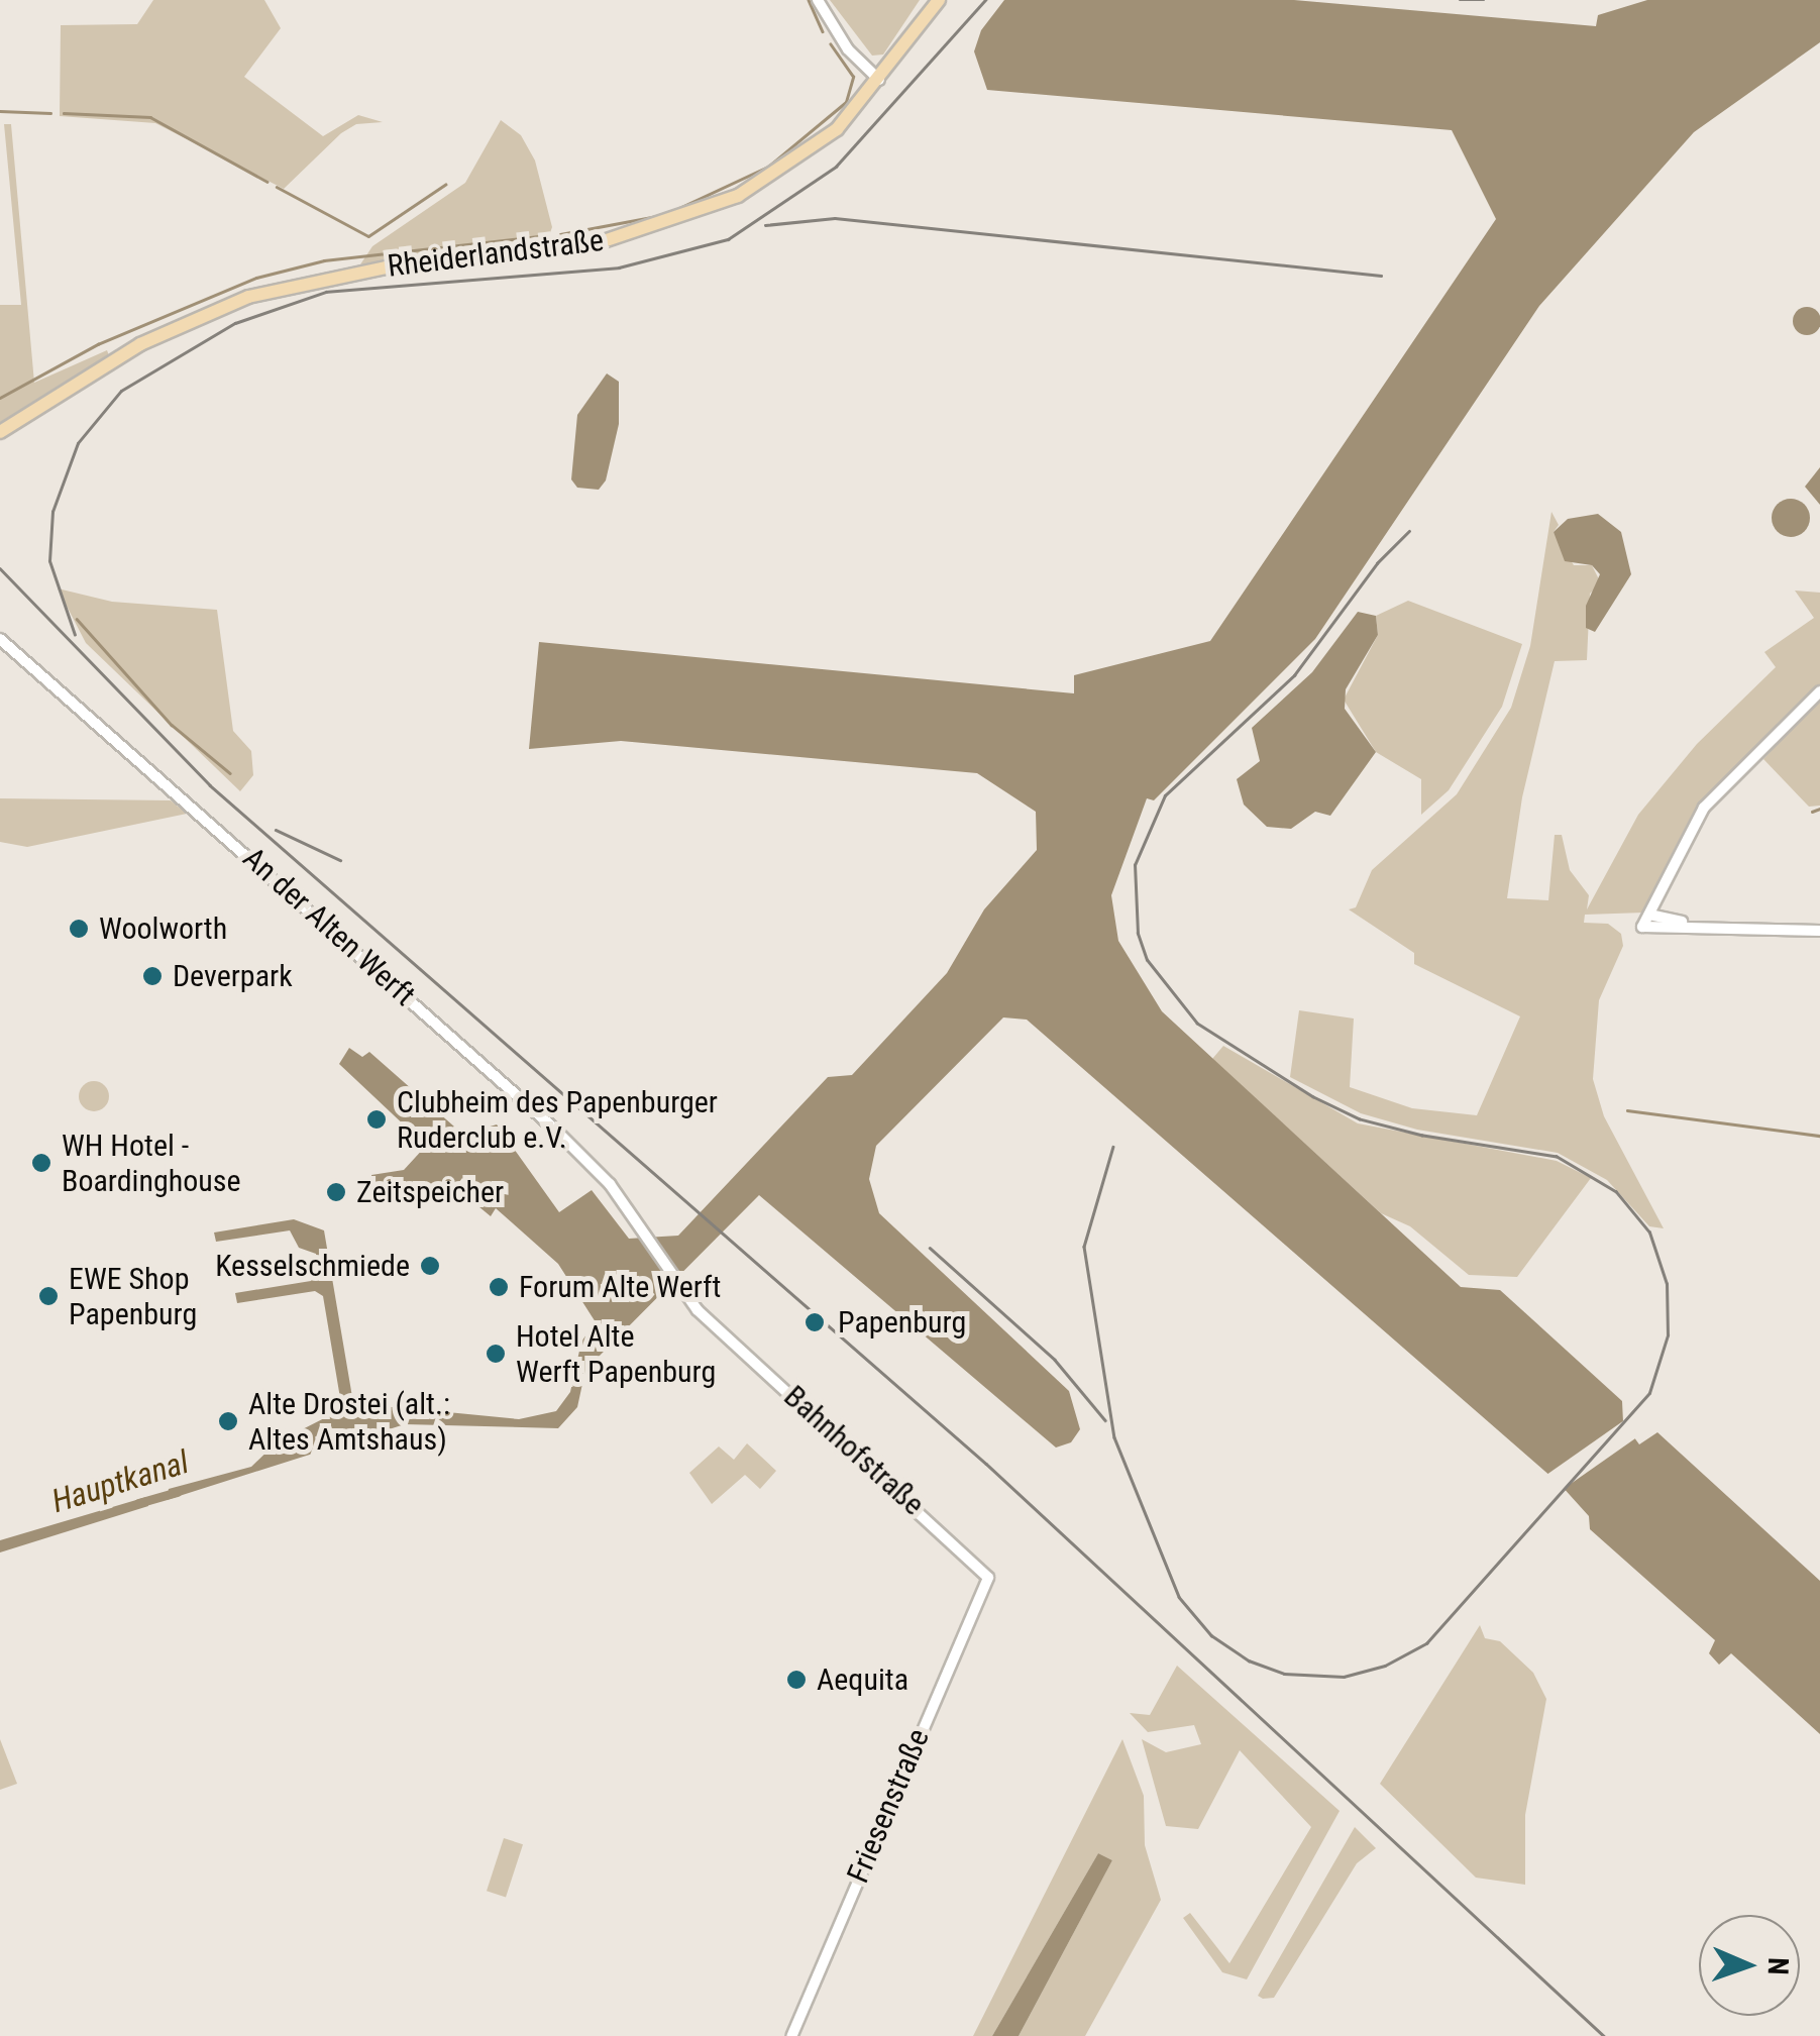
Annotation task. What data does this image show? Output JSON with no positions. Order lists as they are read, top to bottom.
{
  "streets": {
    "main road": ["Rheiderlandstraße"],
    "street": ["An der Alten Werft", "Bahnhofstraße", "Friesenstraße"]
  },
  "crossings": [
    ["An der Alten Werft", "Bahnhofstraße"],
    ["Bahnhofstraße", "Friesenstraße"]
  ],
  "water": ["Hauptkanal"],
  "places": [
    "Woolworth",
    "Deverpark",
    "Clubheim des Papenburger Ruderclub e.V.",
    "WH Hotel - Boardinghouse",
    "Zeitspeicher",
    "Kesselschmiede",
    "Forum Alte Werft",
    "EWE Shop Papenburg",
    "Papenburg",
    "Hotel Alte Werft Papenburg",
    "Alte Drostei (alt.: Altes Amtshaus)",
    "Aequita"
  ],
  "north": "right"
}
